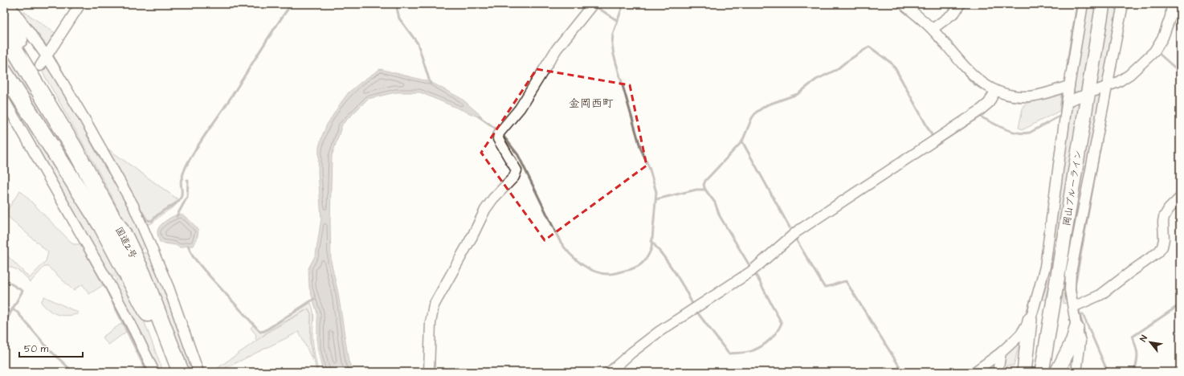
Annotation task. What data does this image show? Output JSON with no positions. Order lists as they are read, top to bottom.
{
  "streets": {
    "highway": ["国道2号"],
    "main road": ["岡山ブルーライン"]
  },
  "districts": ["金岡西町"],
  "scale_bar": "50 m",
  "north": "top left"
}
